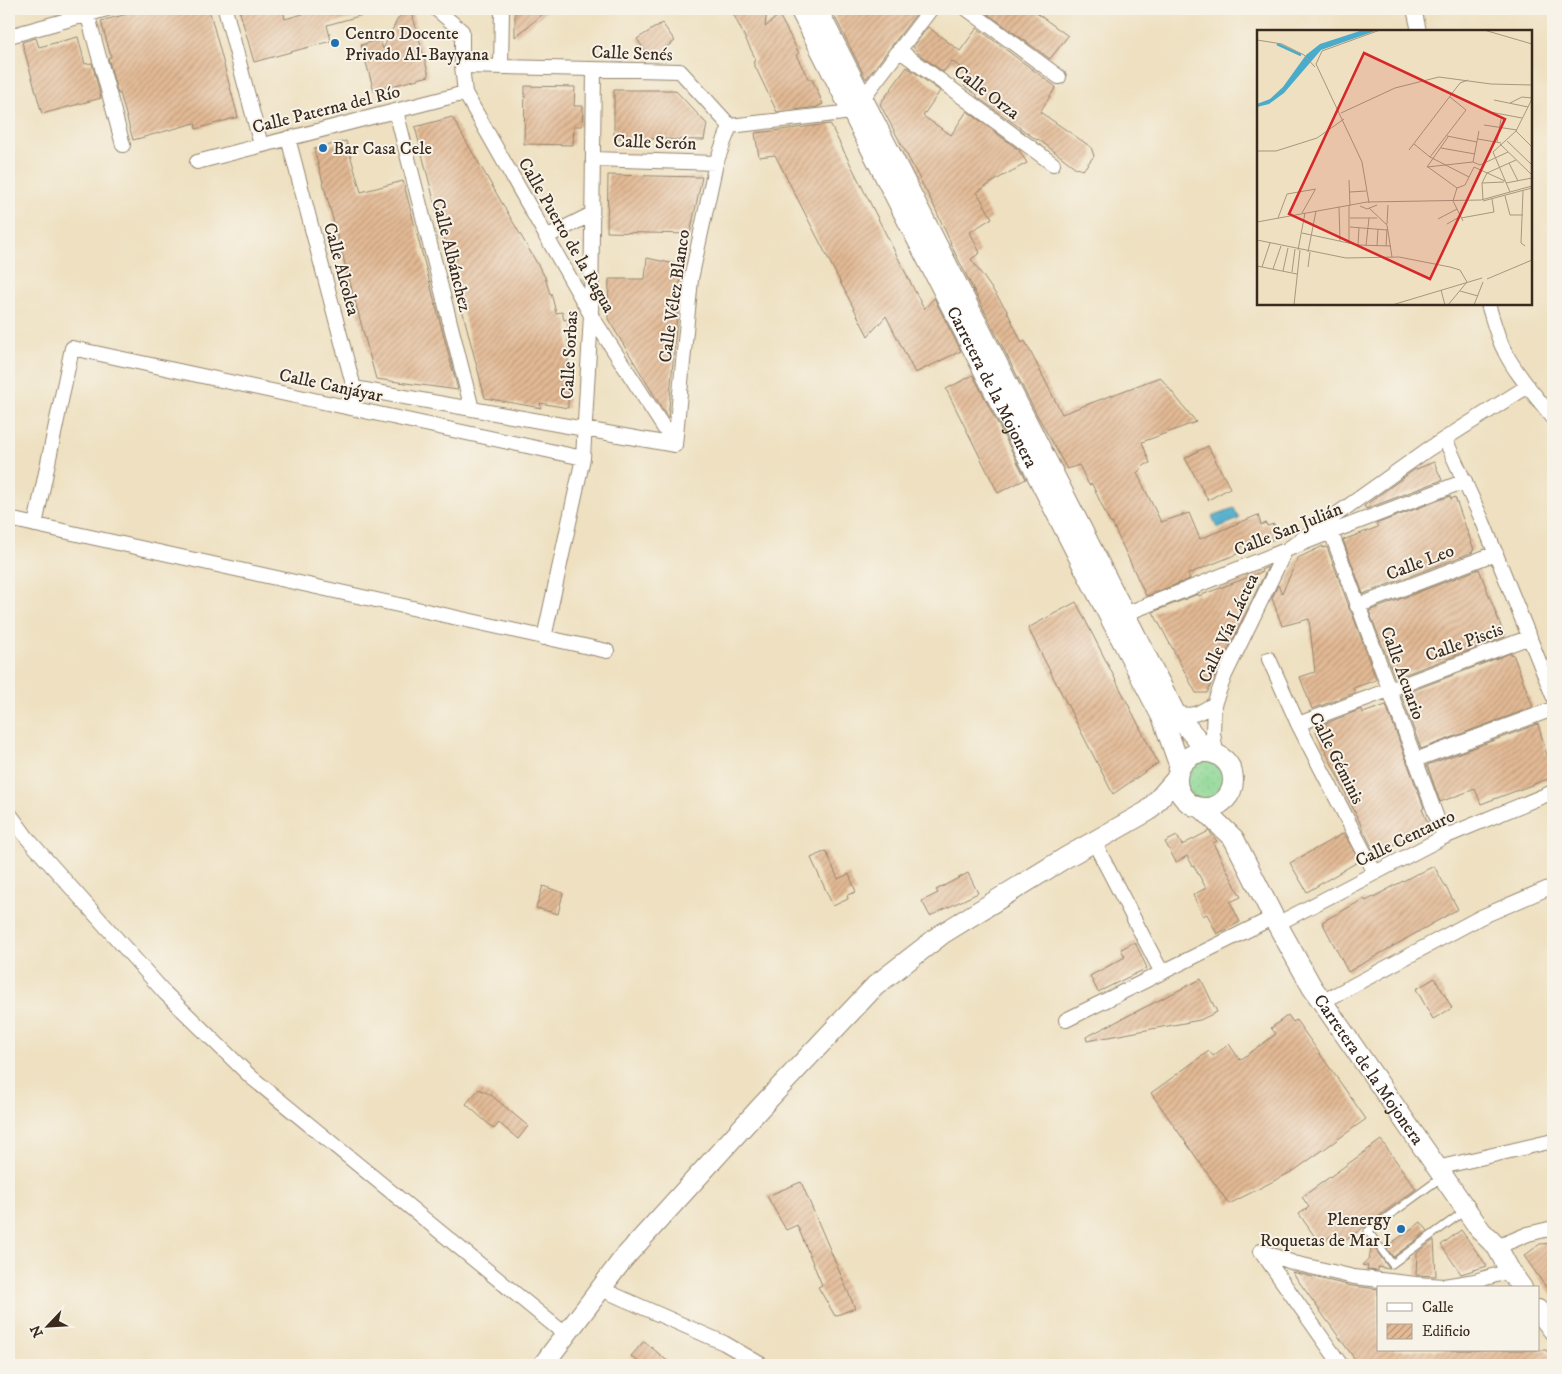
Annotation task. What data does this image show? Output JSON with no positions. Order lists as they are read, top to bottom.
{
  "streets": {
    "street": [
      "Calle Senés",
      "Calle Orza",
      "Calle Paterna del Río",
      "Calle Serón",
      "Calle Puerto de la Ragua",
      "Calle Albánchez",
      "Calle Alcolea",
      "Calle Vélez Blanco",
      "Calle Sorbas",
      "Calle Canjáyar",
      "Carretera de la Mojonera",
      "Calle San Julián",
      "Calle Leo",
      "Calle Vía Láctea",
      "Calle Piscis",
      "Calle Acuario",
      "Calle Géminis",
      "Calle Centauro"
    ]
  },
  "crossings": [
    ["Calle Senés", "Calle Puerto de la Ragua"],
    ["Calle Senés", "Calle Vélez Blanco"],
    ["Calle Senés", "Calle Sorbas"],
    ["Calle Paterna del Río", "Calle Puerto de la Ragua"],
    ["Calle Paterna del Río", "Calle Albánchez"],
    ["Calle Paterna del Río", "Calle Alcolea"],
    ["Calle Serón", "Calle Vélez Blanco"],
    ["Calle Serón", "Calle Sorbas"],
    ["Calle Puerto de la Ragua", "Calle Vélez Blanco"],
    ["Calle Puerto de la Ragua", "Calle Sorbas"],
    ["Calle Puerto de la Ragua", "Calle Canjáyar"],
    ["Calle Albánchez", "Calle Canjáyar"],
    ["Calle Alcolea", "Calle Canjáyar"],
    ["Calle Vélez Blanco", "Calle Canjáyar"],
    ["Calle Sorbas", "Calle Canjáyar"],
    ["Carretera de la Mojonera", "Calle San Julián"],
    ["Carretera de la Mojonera", "Calle Vía Láctea"],
    ["Carretera de la Mojonera", "Calle Centauro"],
    ["Calle San Julián", "Calle Vía Láctea"],
    ["Calle San Julián", "Calle Acuario"],
    ["Calle Leo", "Calle Acuario"],
    ["Calle Piscis", "Calle Acuario"],
    ["Calle Piscis", "Calle Géminis"],
    ["Calle Acuario", "Calle Centauro"],
    ["Calle Géminis", "Calle Centauro"]
  ],
  "places": ["Centro Docente Privado Al-Bayyana", "Bar Casa Cele", "Plenergy Roquetas de Mar I"],
  "legend": ["Calle", "Edificio"],
  "north": "bottom left"
}
